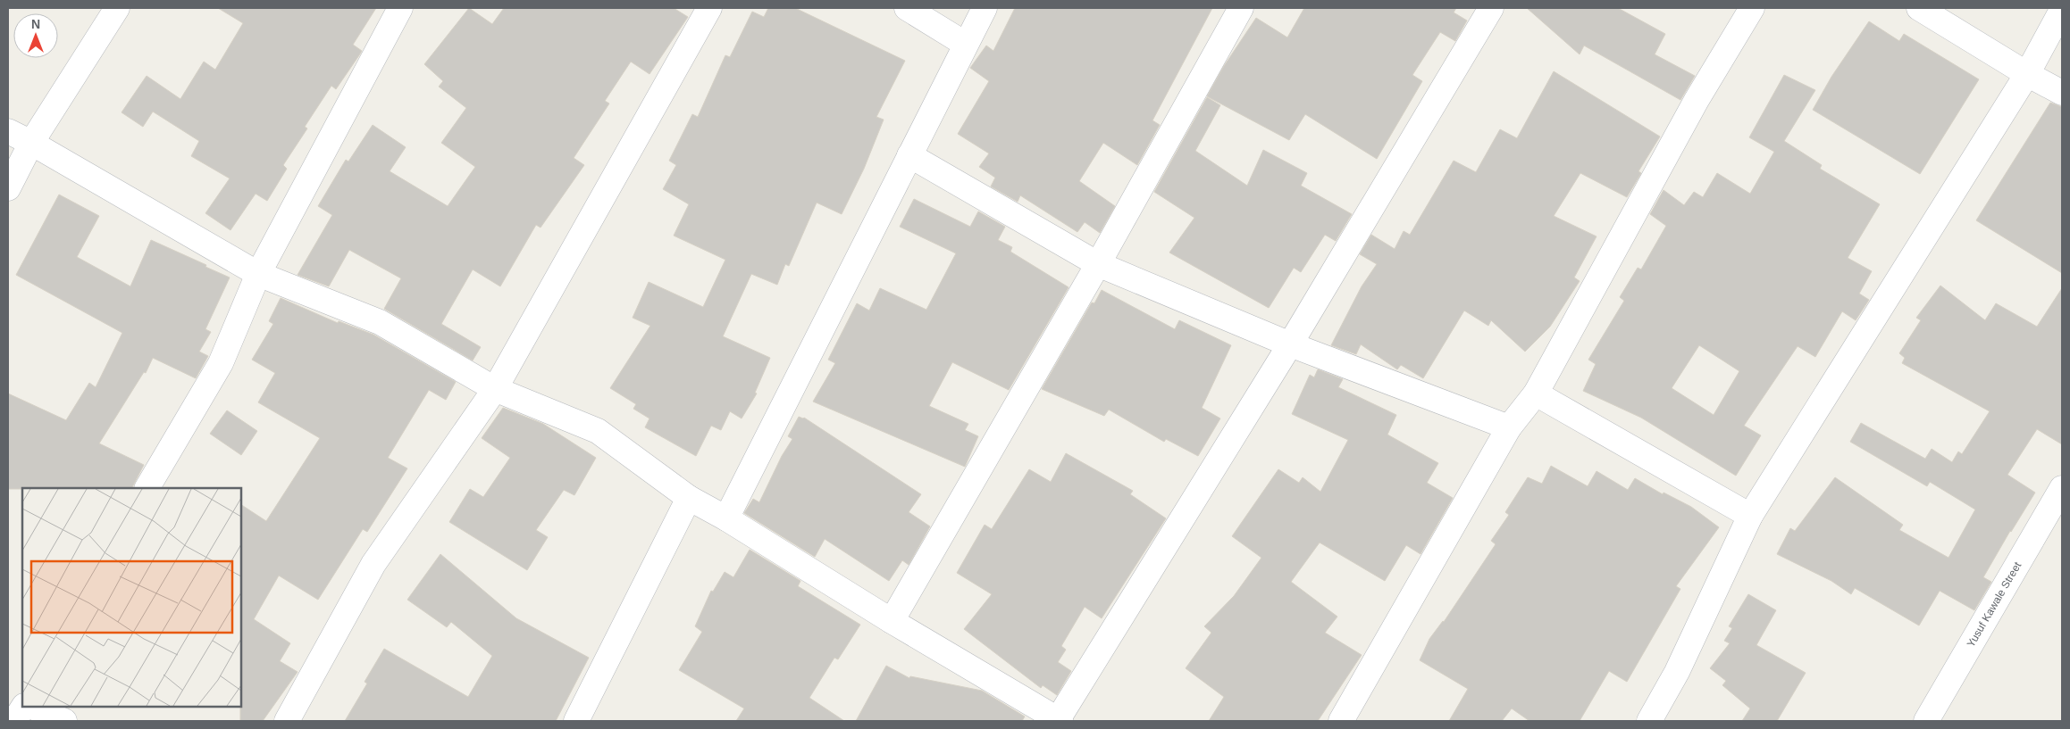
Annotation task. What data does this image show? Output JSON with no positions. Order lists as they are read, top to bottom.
{
  "streets": {
    "street": ["Yusuf Kawale Street"]
  },
  "north": "top"
}
